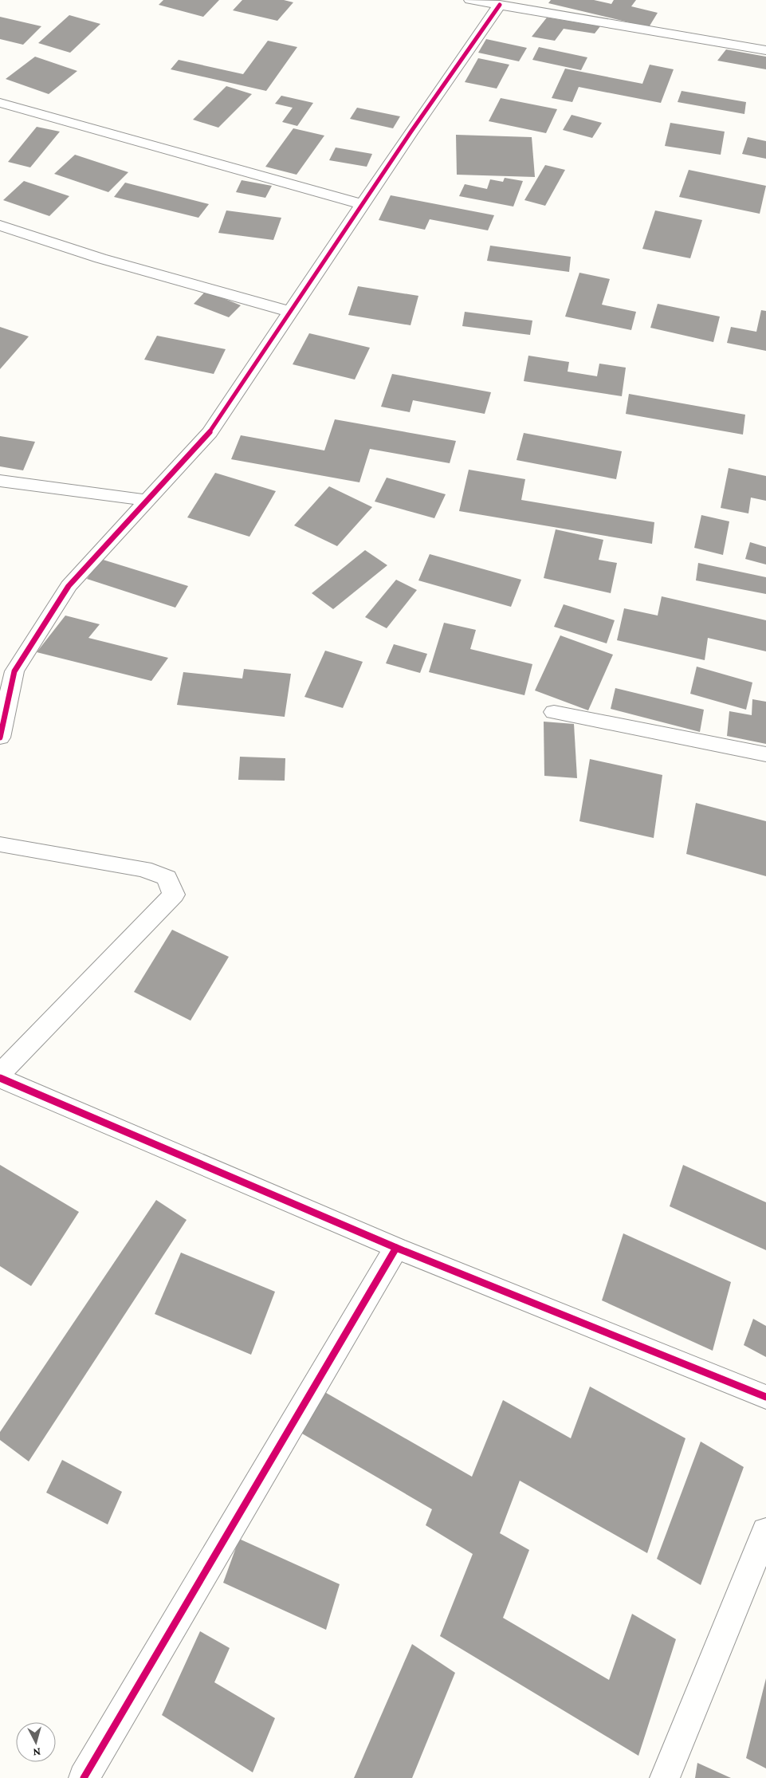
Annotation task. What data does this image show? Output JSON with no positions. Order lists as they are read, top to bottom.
{
  "north": "bottom"
}
